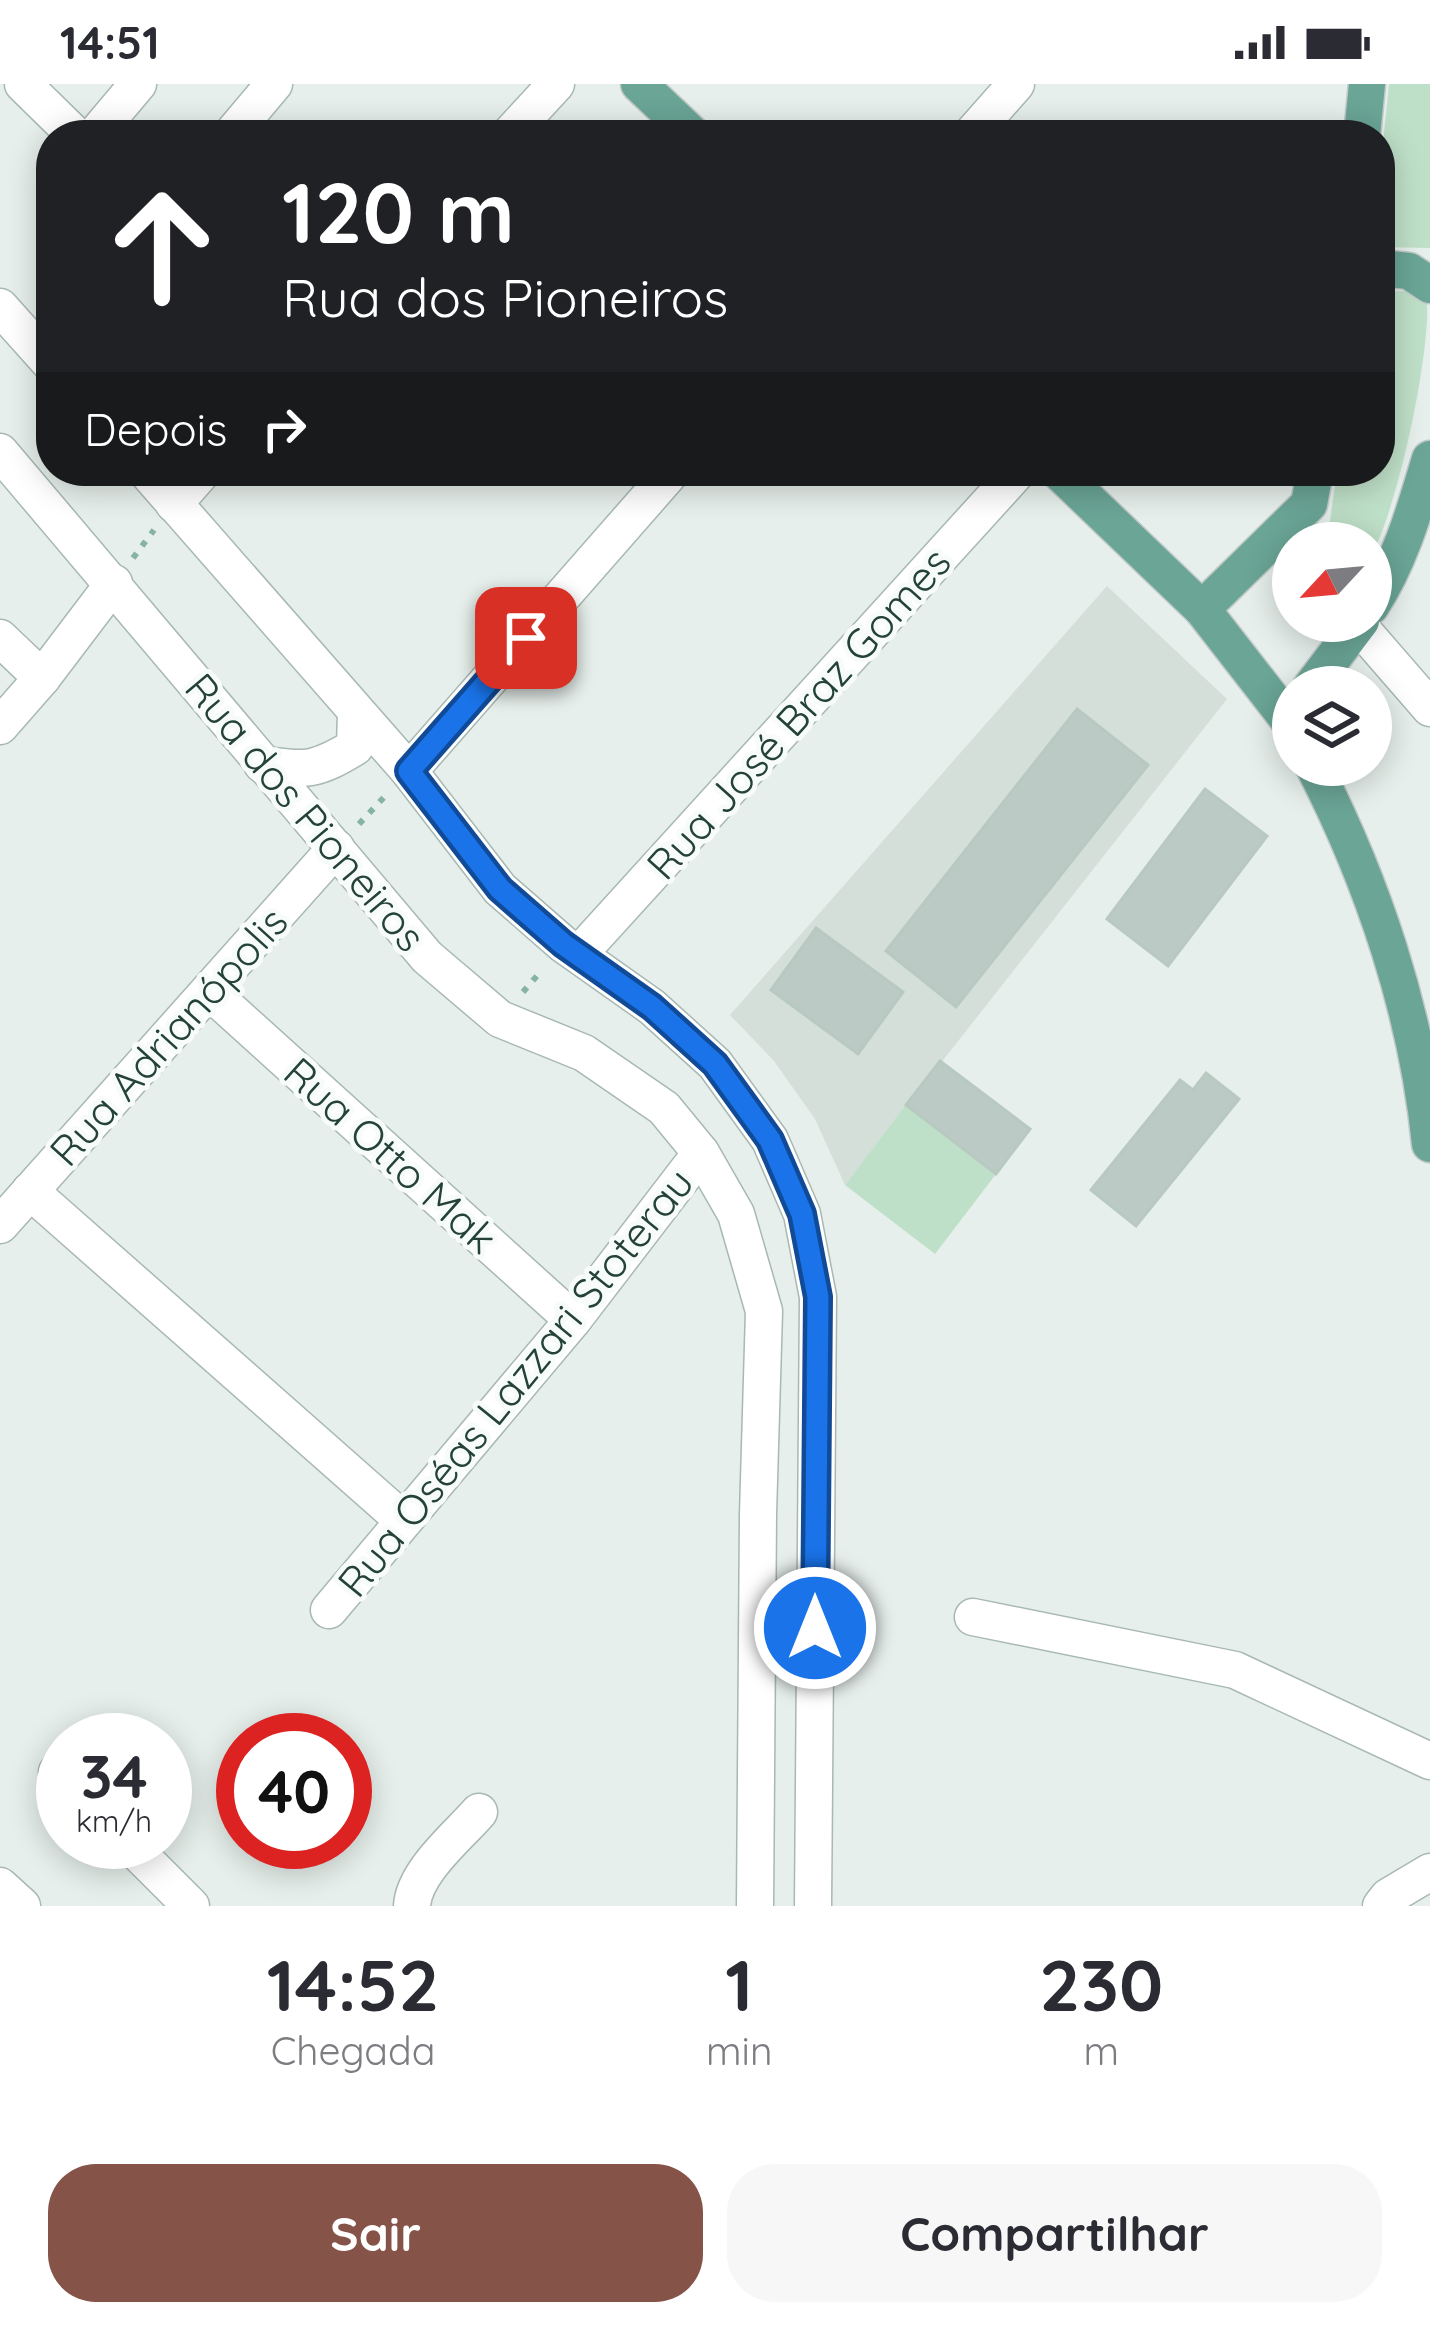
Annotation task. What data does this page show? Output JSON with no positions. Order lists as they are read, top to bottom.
{
  "streets": {
    "street": [
      "Rua José Braz Gomes",
      "Rua dos Pioneiros",
      "Rua Adrianópolis",
      "Rua Otto Mak",
      "Rua Oséas Lazzari Stoterau"
    ]
  },
  "crossings": [
    ["Rua dos Pioneiros", "Rua Adrianópolis"],
    ["Rua dos Pioneiros", "Rua Oséas Lazzari Stoterau"],
    ["Rua Adrianópolis", "Rua Otto Mak"],
    ["Rua Otto Mak", "Rua Oséas Lazzari Stoterau"]
  ],
  "north": "bottom left",
  "page": {
    "status": "14:51",
    "turn": ["120 m", "Rua dos Pioneiros"],
    "then": "Depois",
    "speed": "34 km/h",
    "limit": "40",
    "eta": [
      "14:52",
      "Chegada",
      "1",
      "min",
      "230",
      "m"
    ],
    "buttons": ["Sair", "Compartilhar"]
  }
}
